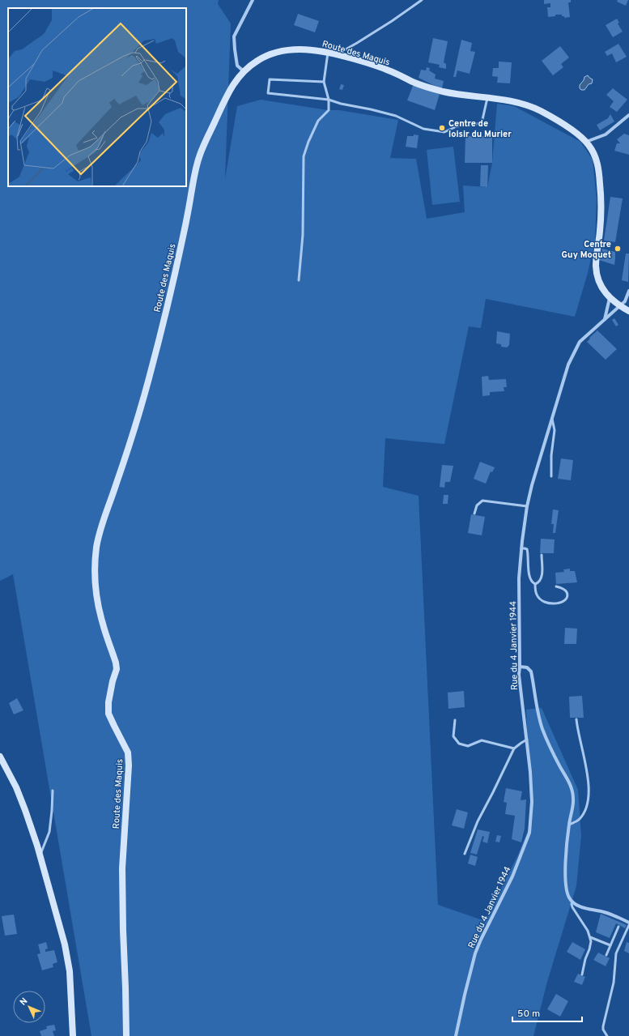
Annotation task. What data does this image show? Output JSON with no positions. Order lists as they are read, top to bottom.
{
  "streets": {
    "street": ["Route des Maquis", "Rue du 4 Janvier 1944"]
  },
  "crossings": [
    ["Route des Maquis", "Rue du 4 Janvier 1944"]
  ],
  "places": ["Centre de loisir du Murier", "Centre Guy Moquet"],
  "scale_bar": "50 m",
  "north": "top left"
}
